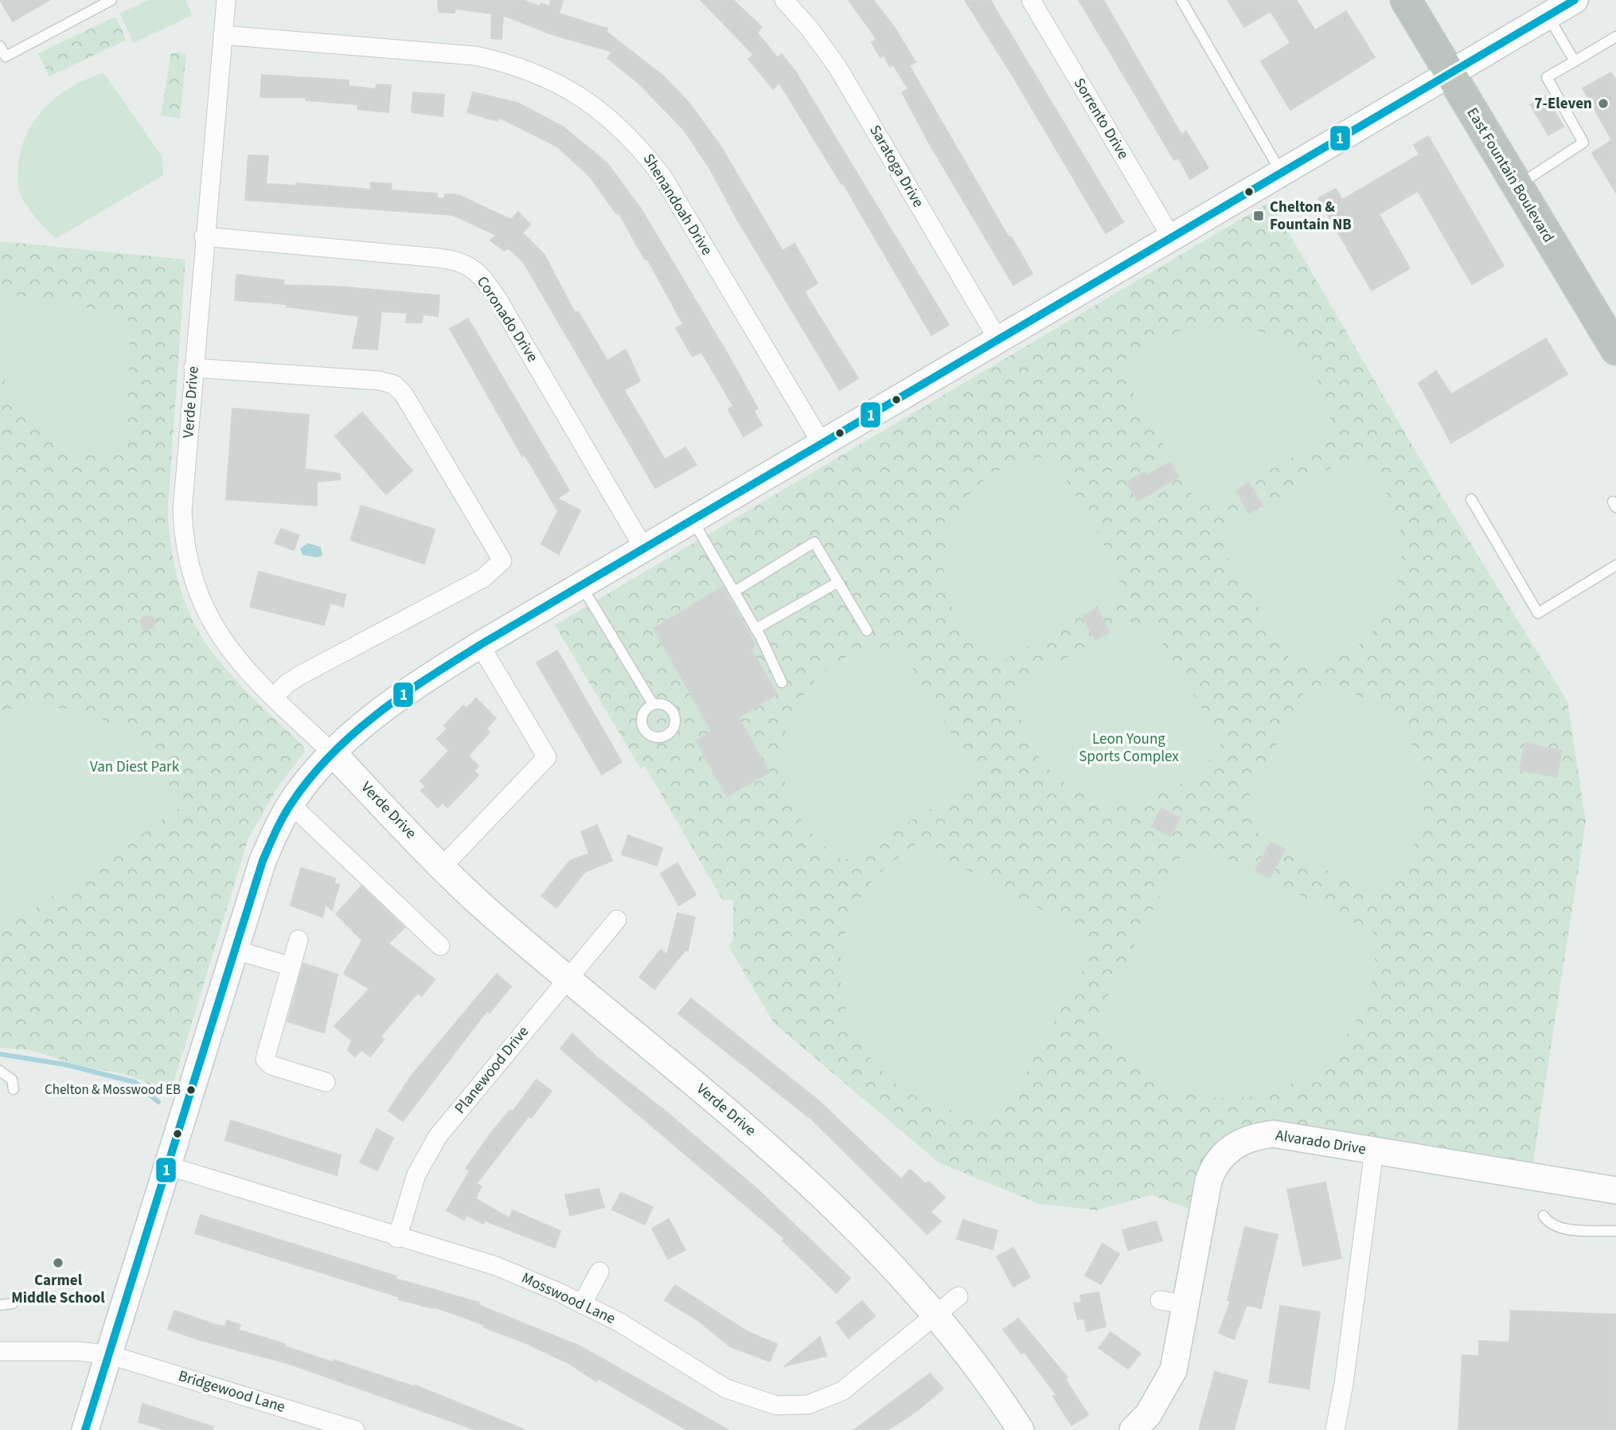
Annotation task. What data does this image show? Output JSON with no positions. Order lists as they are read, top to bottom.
{
  "streets": {
    "highway": ["East Fountain Boulevard"],
    "main road": ["Verde Drive", "Alvarado Drive"],
    "street": [
      "Sorrento Drive",
      "Saratoga Drive",
      "Shenandoah Drive",
      "Coronado Drive",
      "Planewood Drive",
      "Mosswood Lane",
      "Bridgewood Lane"
    ]
  },
  "crossings": [
    ["Shenandoah Drive", "Verde Drive"],
    ["Coronado Drive", "Verde Drive"],
    ["Verde Drive", "Planewood Drive"],
    ["Verde Drive", "Mosswood Lane"],
    ["Planewood Drive", "Mosswood Lane"]
  ],
  "parks": ["Leon Young Sports Complex", "Van Diest Park"],
  "places": {
    "other": ["7-Eleven", "Chelton & Mosswood EB", "Carmel Middle School"],
    "transit": ["Chelton & Fountain NB"]
  },
  "lines": ["transit line 1"]
}
